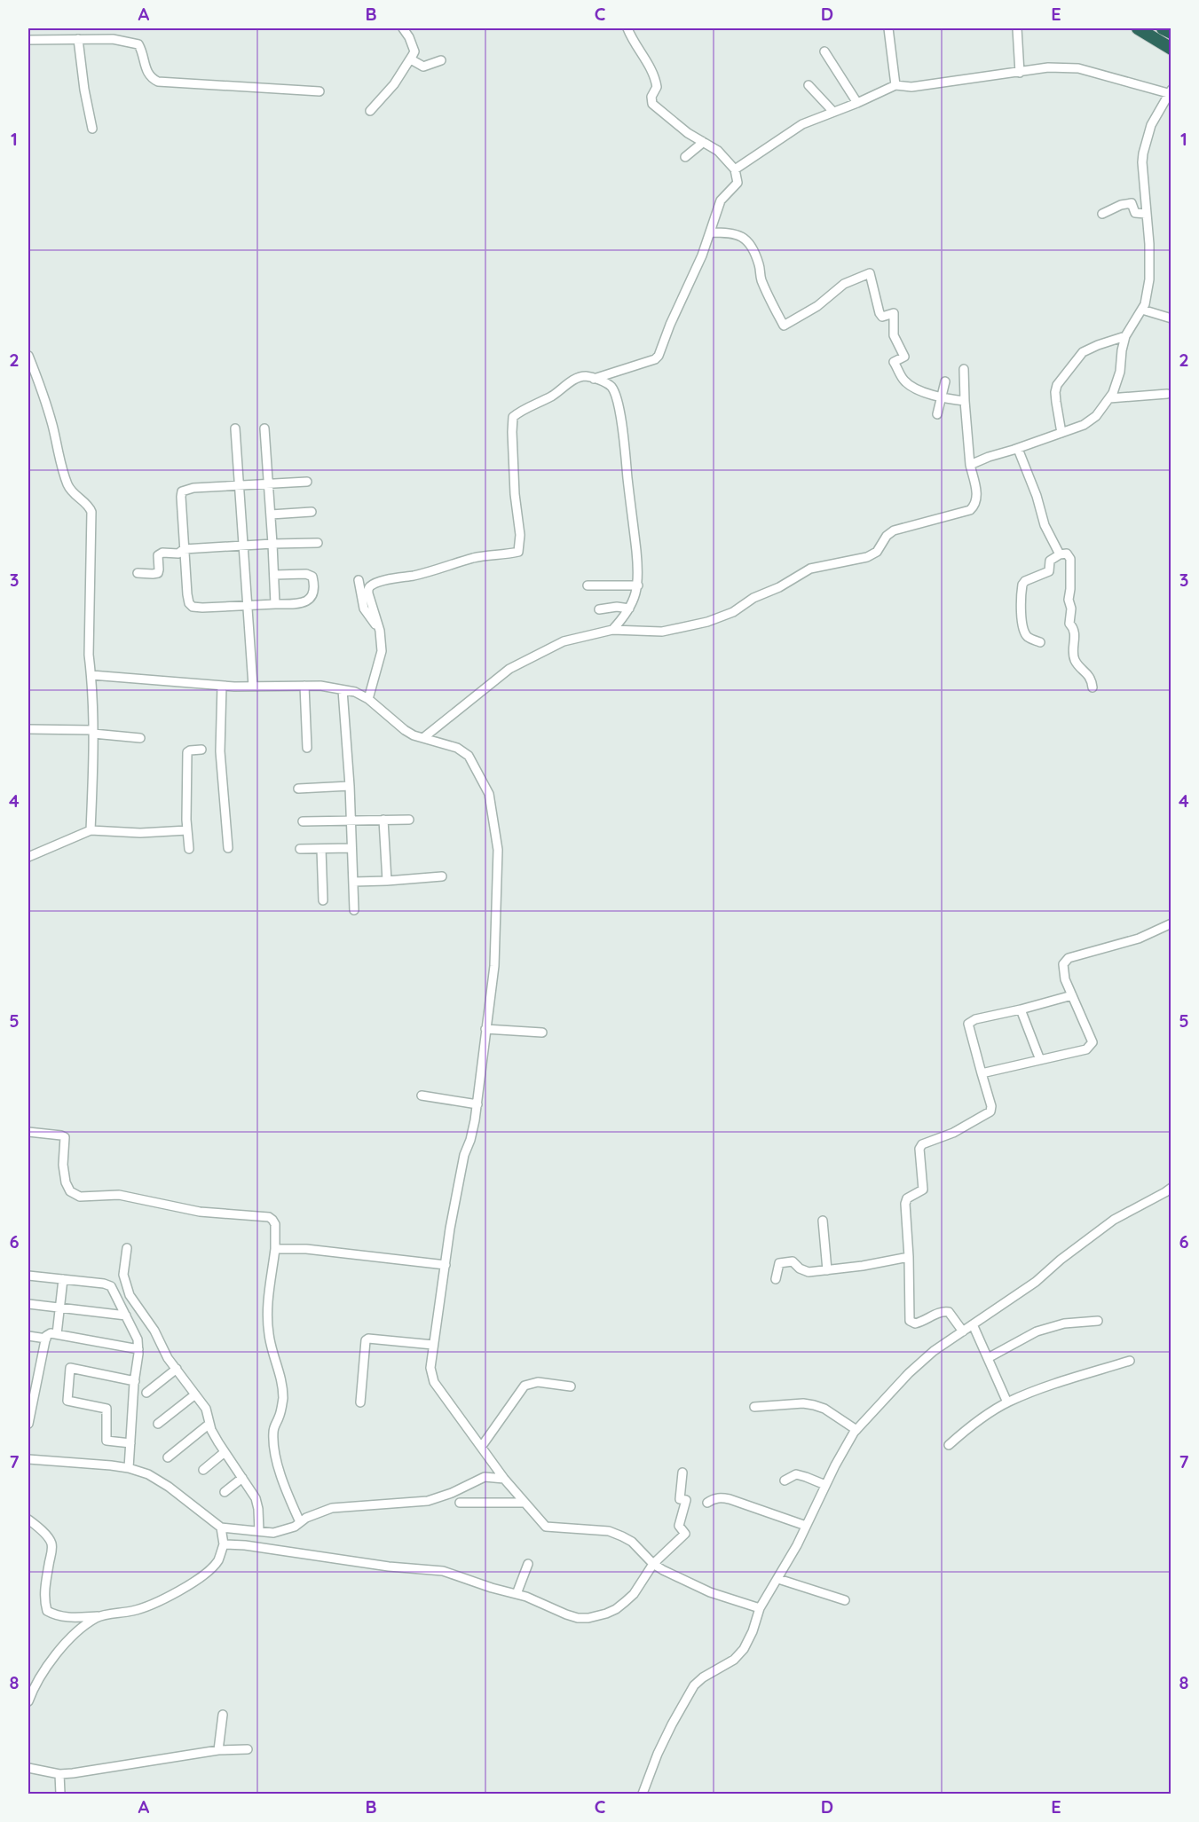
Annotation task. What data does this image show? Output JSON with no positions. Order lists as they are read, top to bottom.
{
  "grid": {
    "columns": [
      "A",
      "B",
      "C",
      "D",
      "E"
    ],
    "rows": [
      "1",
      "2",
      "3",
      "4",
      "5",
      "6",
      "7",
      "8"
    ]
  }
}
